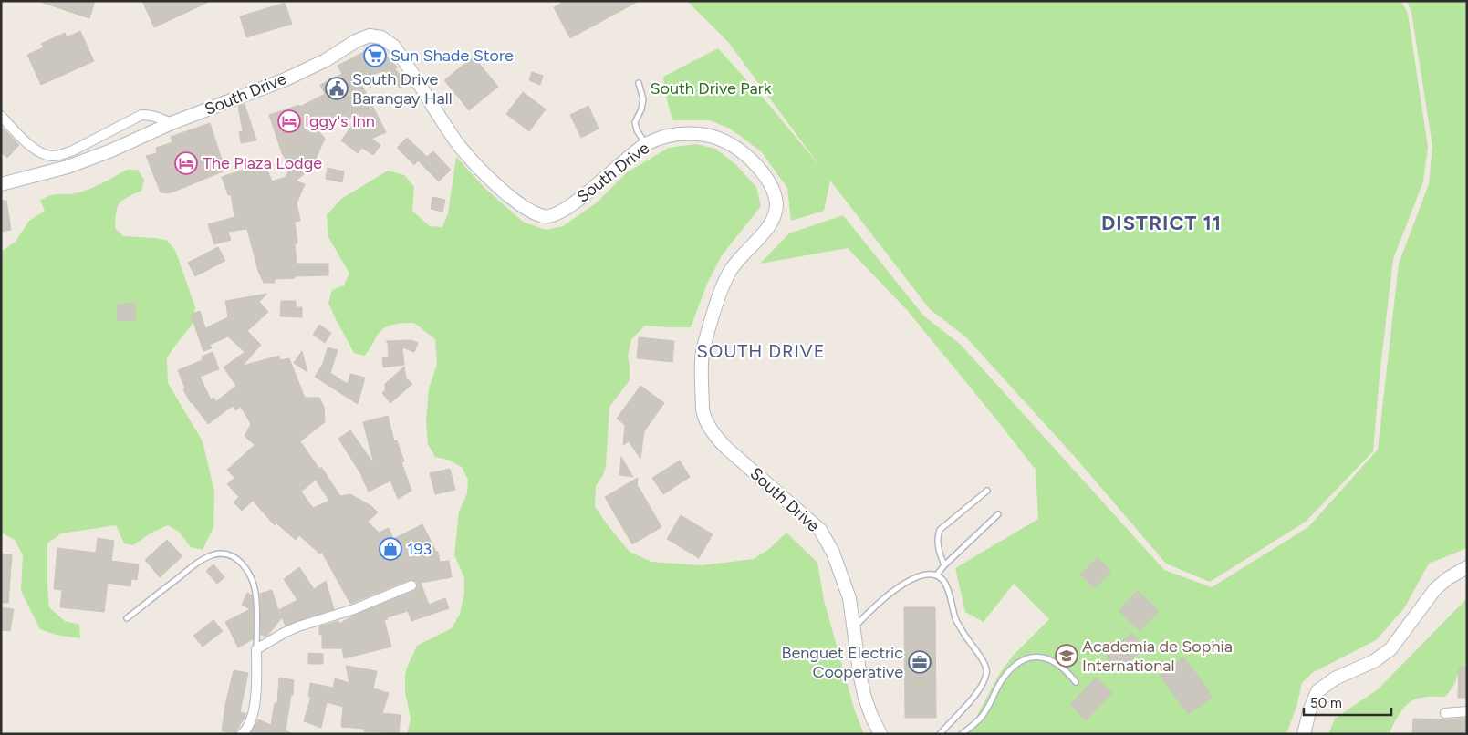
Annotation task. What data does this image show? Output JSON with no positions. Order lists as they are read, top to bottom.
{
  "streets": {
    "main road": ["South Drive"]
  },
  "districts": ["DISTRICT 11", "SOUTH DRIVE"],
  "parks": ["South Drive Park"],
  "places": {
    "supermarket": ["Sun Shade Store"],
    "public building": ["South Drive Barangay Hall"],
    "hotel": ["Iggy's Inn", "The Plaza Lodge"],
    "shop": ["193"],
    "school or university": ["Academia de Sophia International"],
    "office": ["Benguet Electric Cooperative"]
  },
  "scale_bar": "50 m"
}
